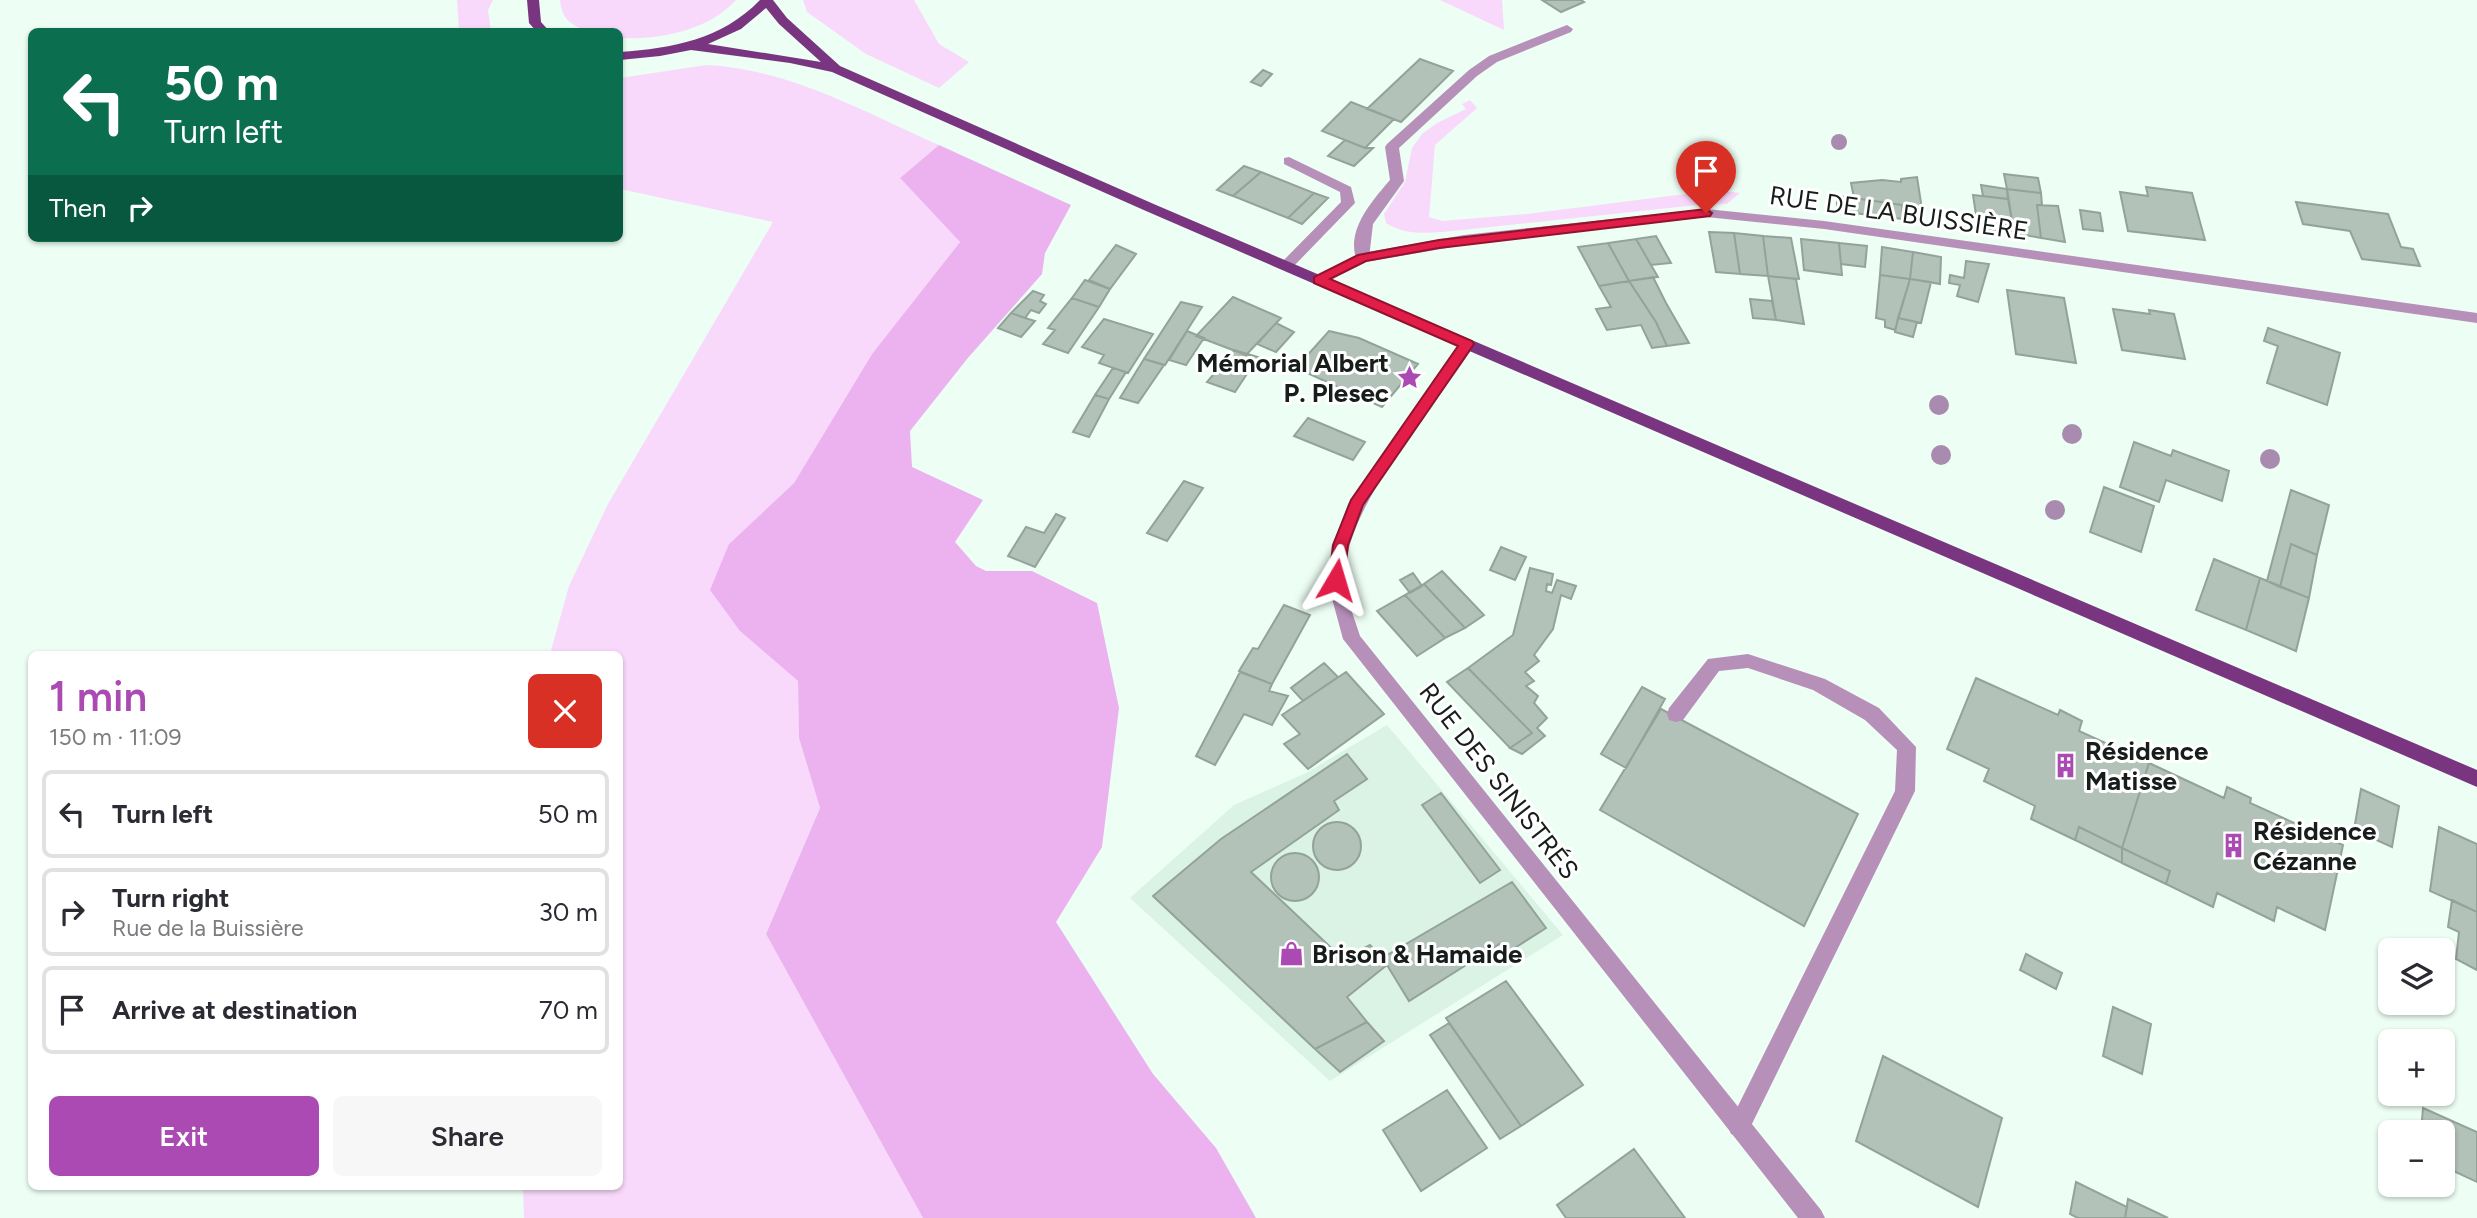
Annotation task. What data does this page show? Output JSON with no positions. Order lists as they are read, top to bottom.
{
  "streets": {
    "street": ["RUE DE LA BUISSIÈRE", "RUE DES SINISTRÉS"]
  },
  "places": {
    "place": ["Mémorial Albert P. Plesec"],
    "building": ["Résidence Matisse", "Résidence Cézanne"],
    "shop": ["Brison & Hamaide"]
  },
  "page": {
    "turn": ["50 m", "Turn left"],
    "then": "Then",
    "heading": ["1 min", "150 m · 11:09"],
    "list": [
      {
        "name": "Turn left",
        "value": "50 m"
      },
      {
        "name": "Turn right",
        "note": "Rue de la Buissière",
        "value": "30 m"
      },
      {
        "name": "Arrive at destination",
        "value": "70 m"
      }
    ],
    "map_buttons": ["+", "−"],
    "buttons": ["Exit", "Share"]
  }
}
